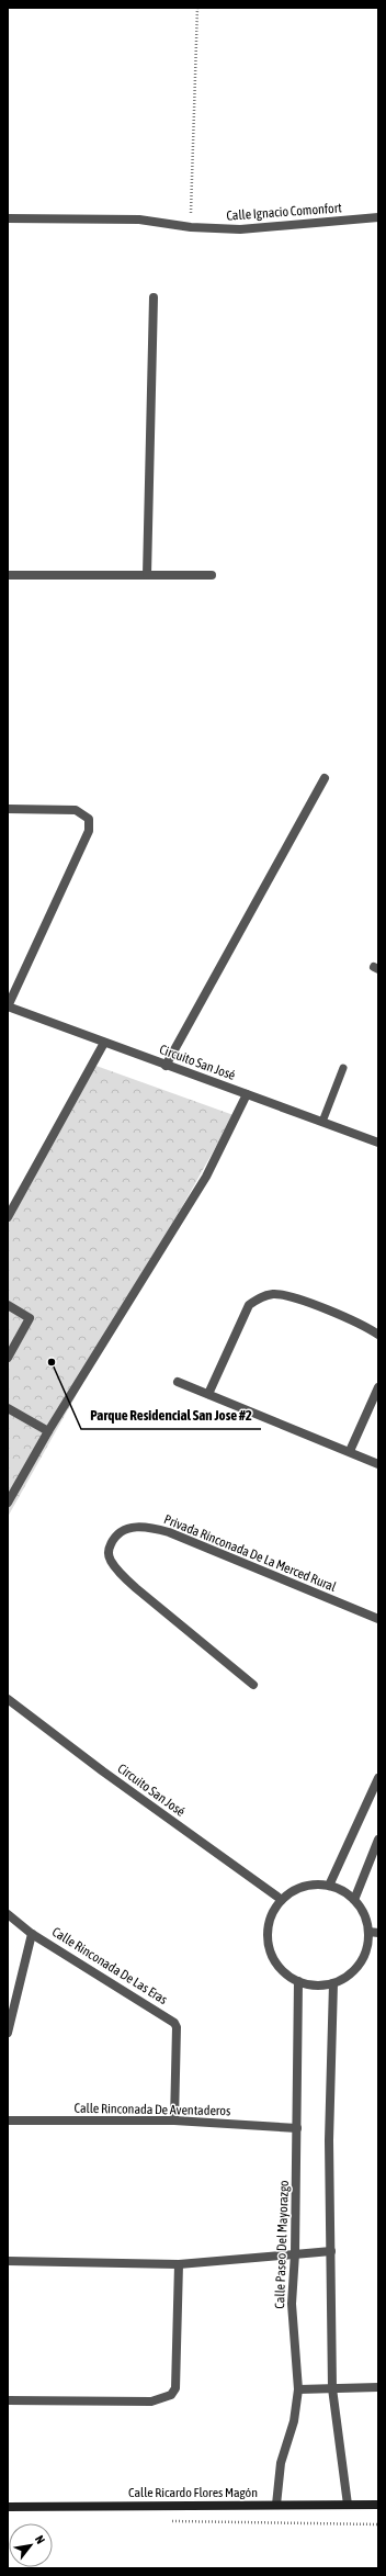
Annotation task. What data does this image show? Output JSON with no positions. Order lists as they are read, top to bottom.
{
  "streets": {
    "main road": ["Calle Ricardo Flores Magón"],
    "street": [
      "Calle Ignacio Comonfort",
      "Circuito San José",
      "Privada Rinconada De La Merced Rural",
      "Calle Rinconada De Las Eras",
      "Calle Rinconada De Aventaderos",
      "Calle Paseo Del Mayorazgo"
    ]
  },
  "crossings": [
    ["Circuito San José", "Calle Paseo Del Mayorazgo"],
    ["Calle Rinconada De Las Eras", "Calle Rinconada De Aventaderos"],
    ["Calle Rinconada De Aventaderos", "Calle Paseo Del Mayorazgo"],
    ["Calle Paseo Del Mayorazgo", "Calle Ricardo Flores Magón"]
  ],
  "places": ["Parque Residencial San Jose #2"],
  "north": "top right"
}
